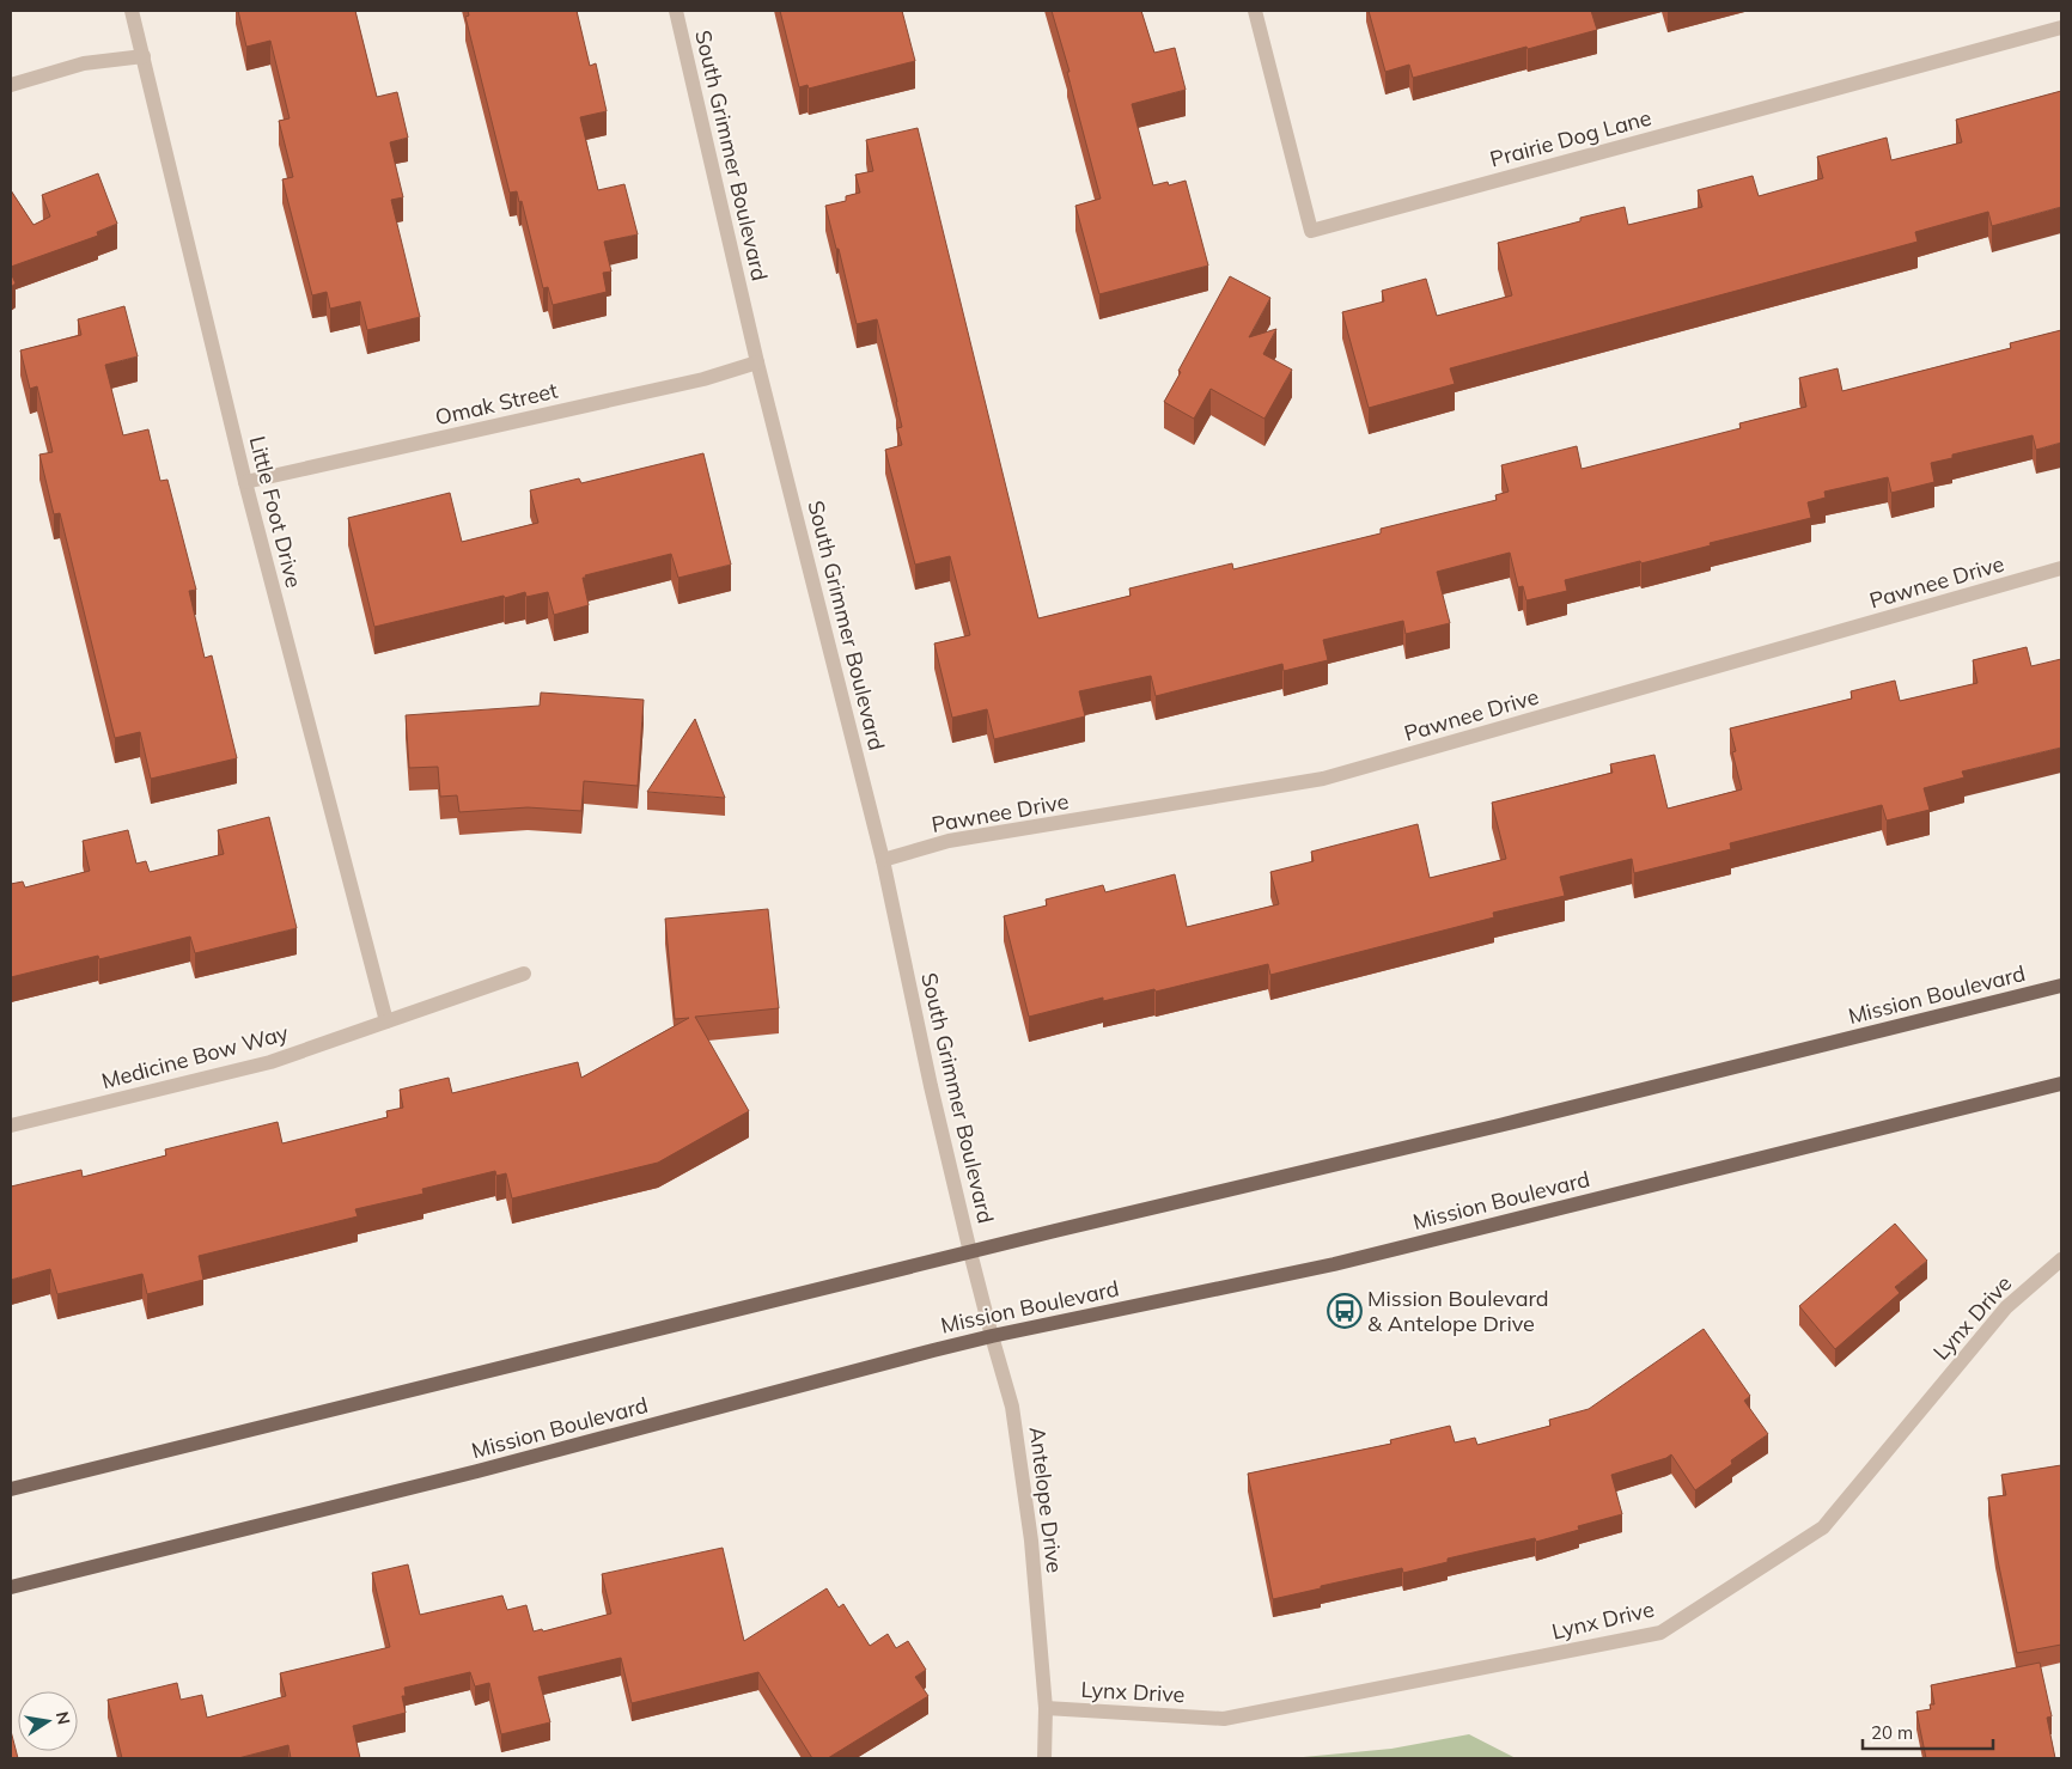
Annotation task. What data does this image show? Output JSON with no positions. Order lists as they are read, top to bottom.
{
  "streets": {
    "main road": ["Mission Boulevard"],
    "street": [
      "Prairie Dog Lane",
      "South Grimmer Boulevard",
      "Omak Street",
      "Little Foot Drive",
      "Pawnee Drive",
      "Medicine Bow Way",
      "Lynx Drive",
      "Antelope Drive"
    ]
  },
  "crossings": [
    ["South Grimmer Boulevard", "Omak Street"],
    ["South Grimmer Boulevard", "Pawnee Drive"],
    ["South Grimmer Boulevard", "Mission Boulevard"],
    ["South Grimmer Boulevard", "Antelope Drive"],
    ["Omak Street", "Little Foot Drive"],
    ["Little Foot Drive", "Medicine Bow Way"],
    ["Mission Boulevard", "Antelope Drive"],
    ["Lynx Drive", "Antelope Drive"]
  ],
  "places": {
    "bus stop": ["Mission Boulevard & Antelope Drive"]
  },
  "scale_bar": "20 m",
  "north": "right"
}
